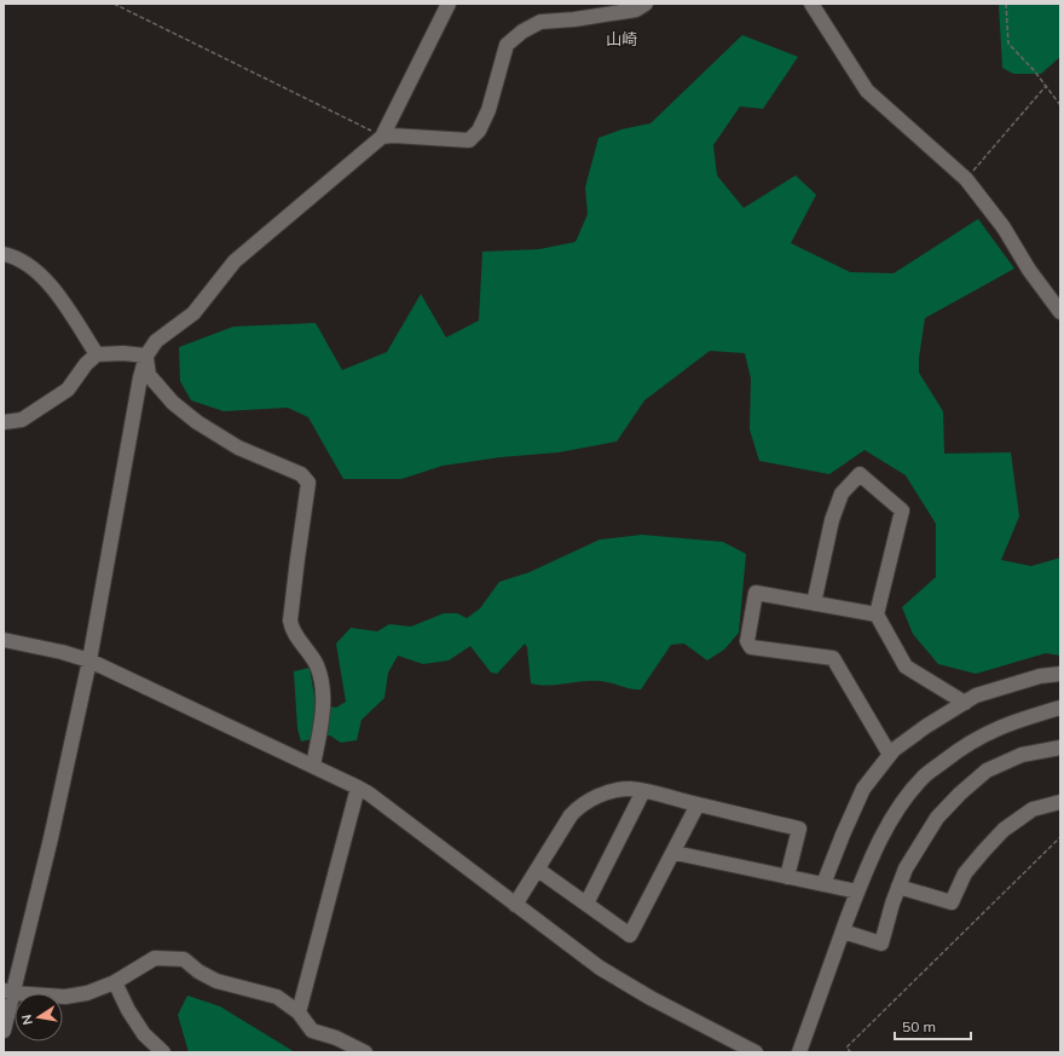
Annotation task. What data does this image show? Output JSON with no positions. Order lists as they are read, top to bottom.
{
  "districts": ["山崎"],
  "scale_bar": "50 m",
  "north": "left"
}
